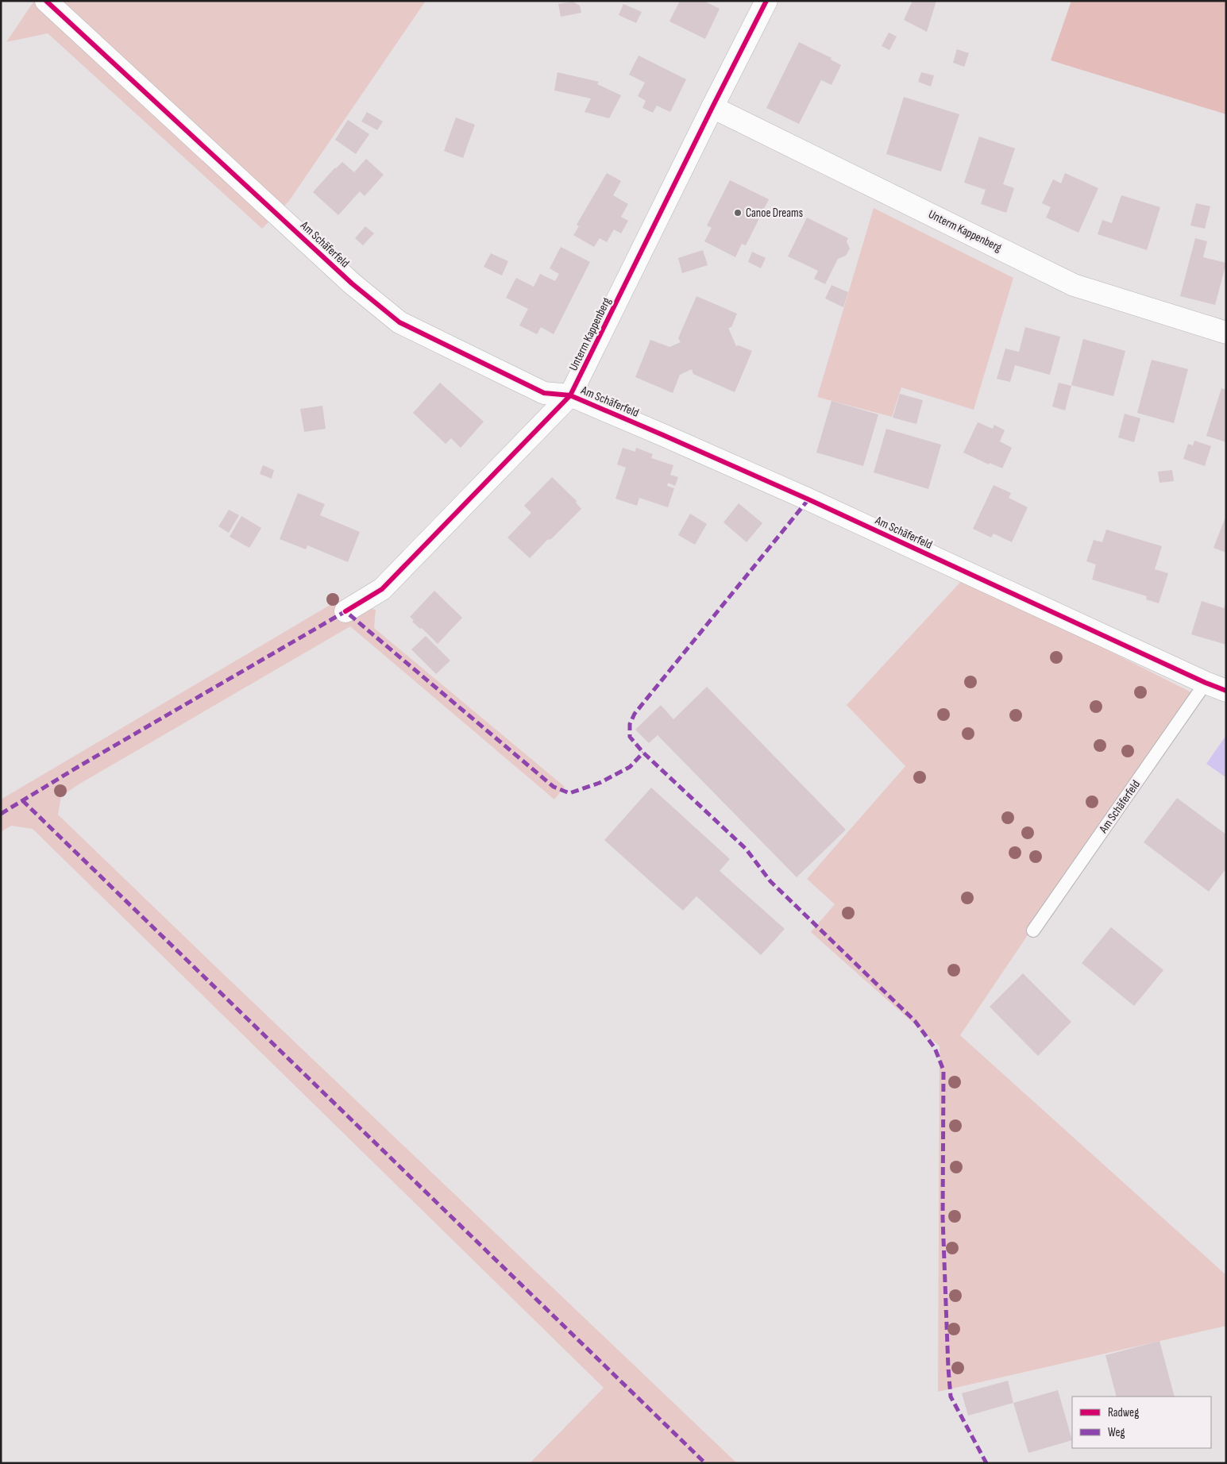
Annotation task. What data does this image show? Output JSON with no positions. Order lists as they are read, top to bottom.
{
  "streets": {
    "street": ["Unterm Kappenberg", "Am Schäferfeld"]
  },
  "crossings": [
    ["Unterm Kappenberg", "Am Schäferfeld"]
  ],
  "places": ["Canoe Dreams"],
  "legend": ["Radweg", "Weg"]
}
